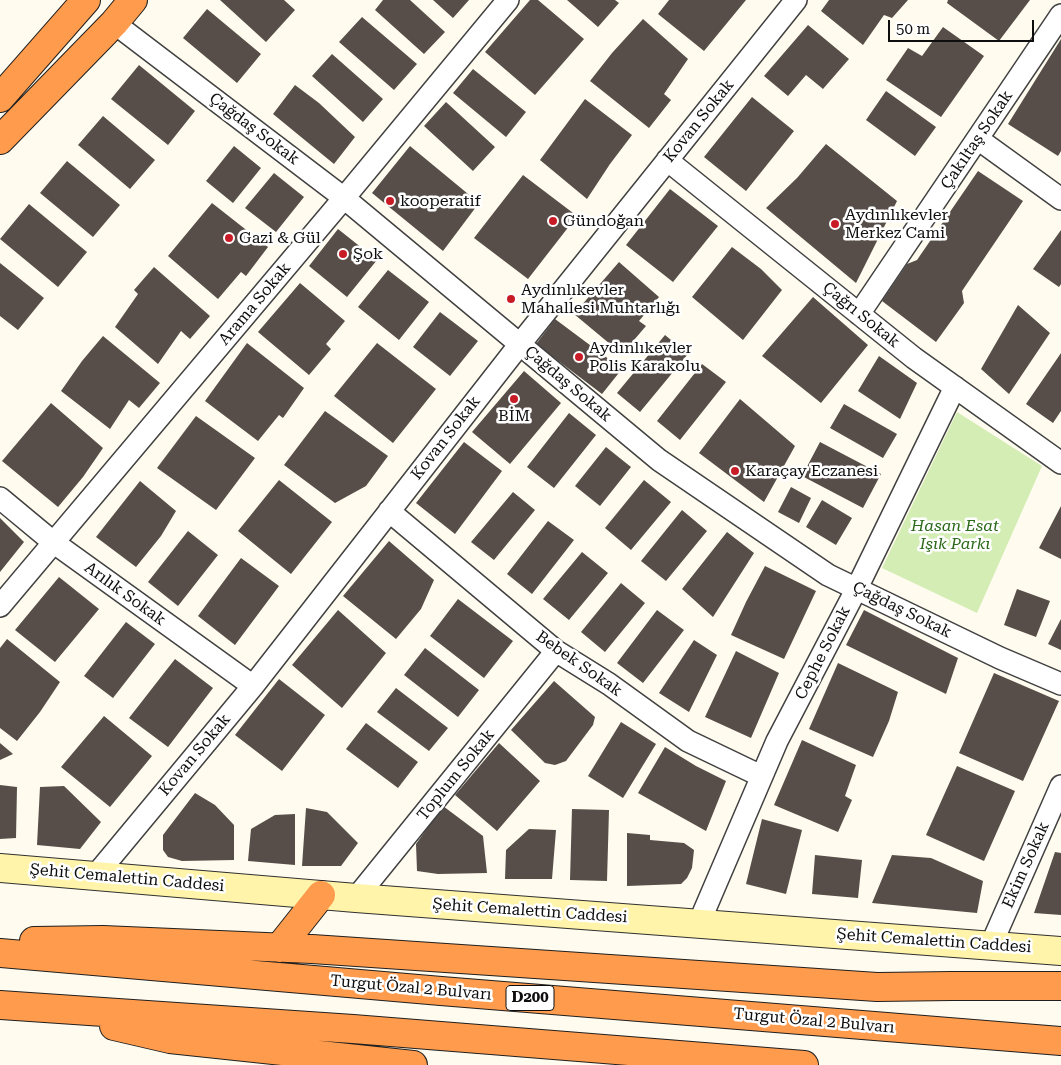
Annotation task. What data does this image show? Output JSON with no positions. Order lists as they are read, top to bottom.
{
  "streets": {
    "highway": ["Turgut Özal 2 Bulvarı", "D200"],
    "street": [
      "Kovan Sokak",
      "Çağdaş Sokak",
      "Çakıltaş Sokak",
      "Arama Sokak",
      "Çağrı Sokak",
      "Arılık Sokak",
      "Cephe Sokak",
      "Bebek Sokak",
      "Toplum Sokak",
      "Ekim Sokak",
      "Şehit Cemalettin Caddesi"
    ]
  },
  "crossings": [
    ["Kovan Sokak", "Çağdaş Sokak"],
    ["Kovan Sokak", "Çağrı Sokak"],
    ["Kovan Sokak", "Arılık Sokak"],
    ["Kovan Sokak", "Bebek Sokak"],
    ["Kovan Sokak", "Şehit Cemalettin Caddesi"],
    ["Çağdaş Sokak", "Arama Sokak"],
    ["Çağdaş Sokak", "Cephe Sokak"],
    ["Çakıltaş Sokak", "Çağrı Sokak"],
    ["Arama Sokak", "Arılık Sokak"],
    ["Çağrı Sokak", "Cephe Sokak"],
    ["Cephe Sokak", "Bebek Sokak"],
    ["Cephe Sokak", "Şehit Cemalettin Caddesi"],
    ["Bebek Sokak", "Toplum Sokak"],
    ["Toplum Sokak", "Şehit Cemalettin Caddesi"],
    ["Ekim Sokak", "Şehit Cemalettin Caddesi"]
  ],
  "parks": ["Hasan Esat Işık Parkı"],
  "places": [
    "kooperatif",
    "Gündoğan",
    "Aydınlıkevler Merkez Cami",
    "Gazi & Gül",
    "Şok",
    "Aydınlıkevler Mahallesi Muhtarlığı",
    "Aydınlıkevler Polis Karakolu",
    "BİM",
    "Karaçay Eczanesi"
  ],
  "scale_bar": "50 m"
}
